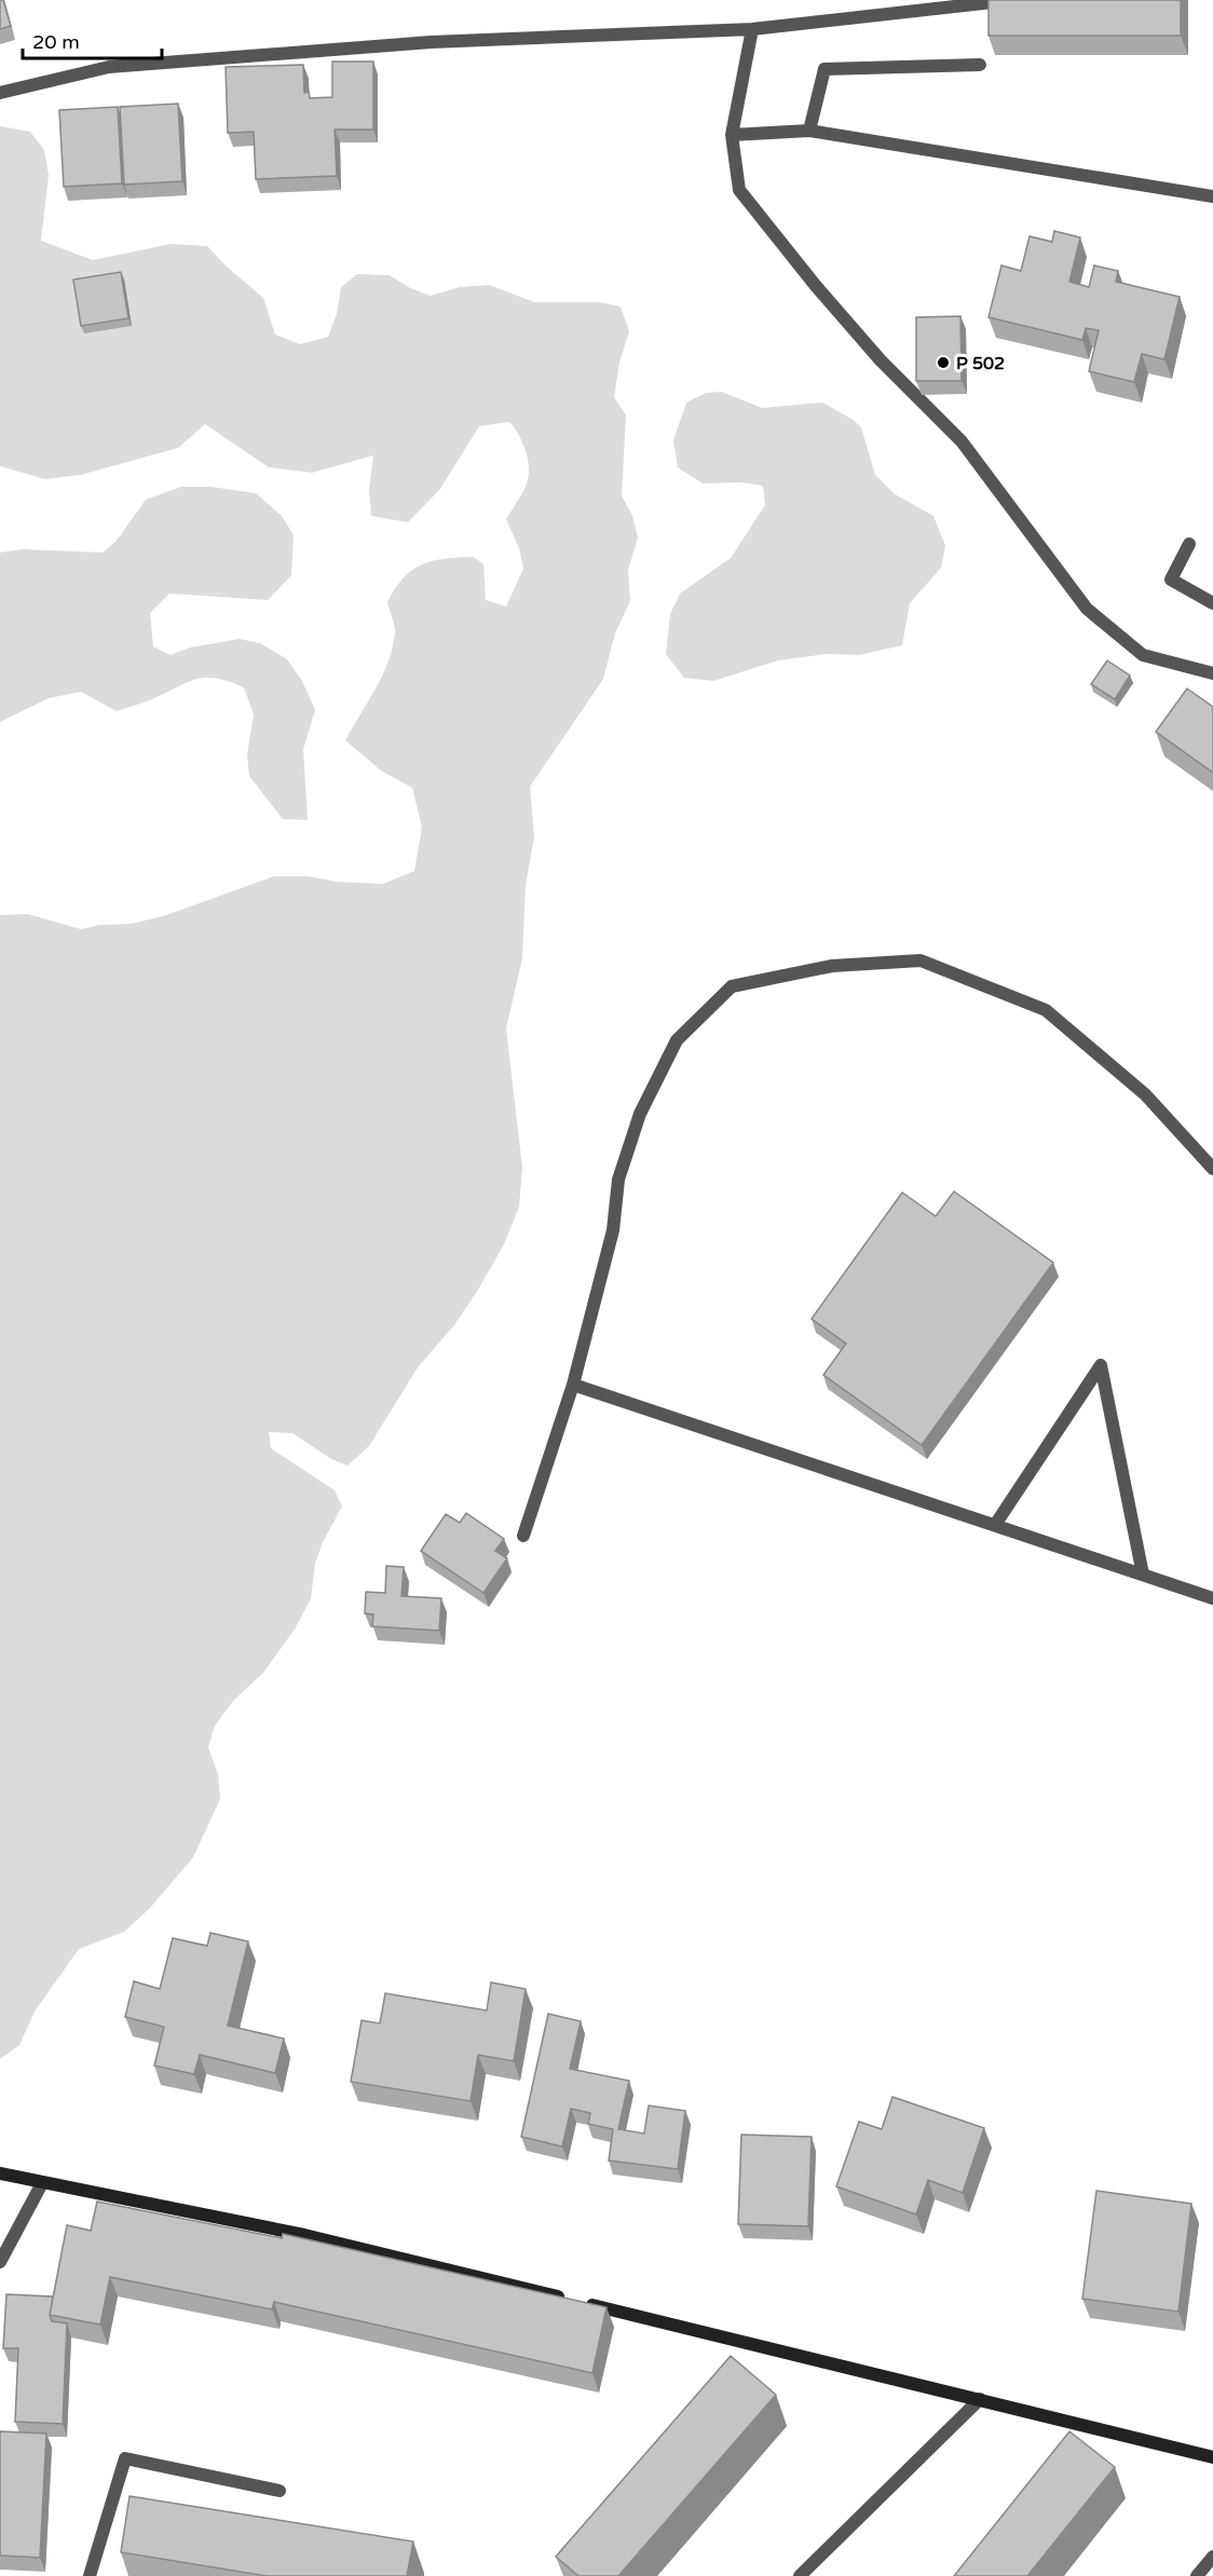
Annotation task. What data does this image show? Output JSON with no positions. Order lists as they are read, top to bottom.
{
  "places": ["P 502"],
  "scale_bar": "20 m"
}
